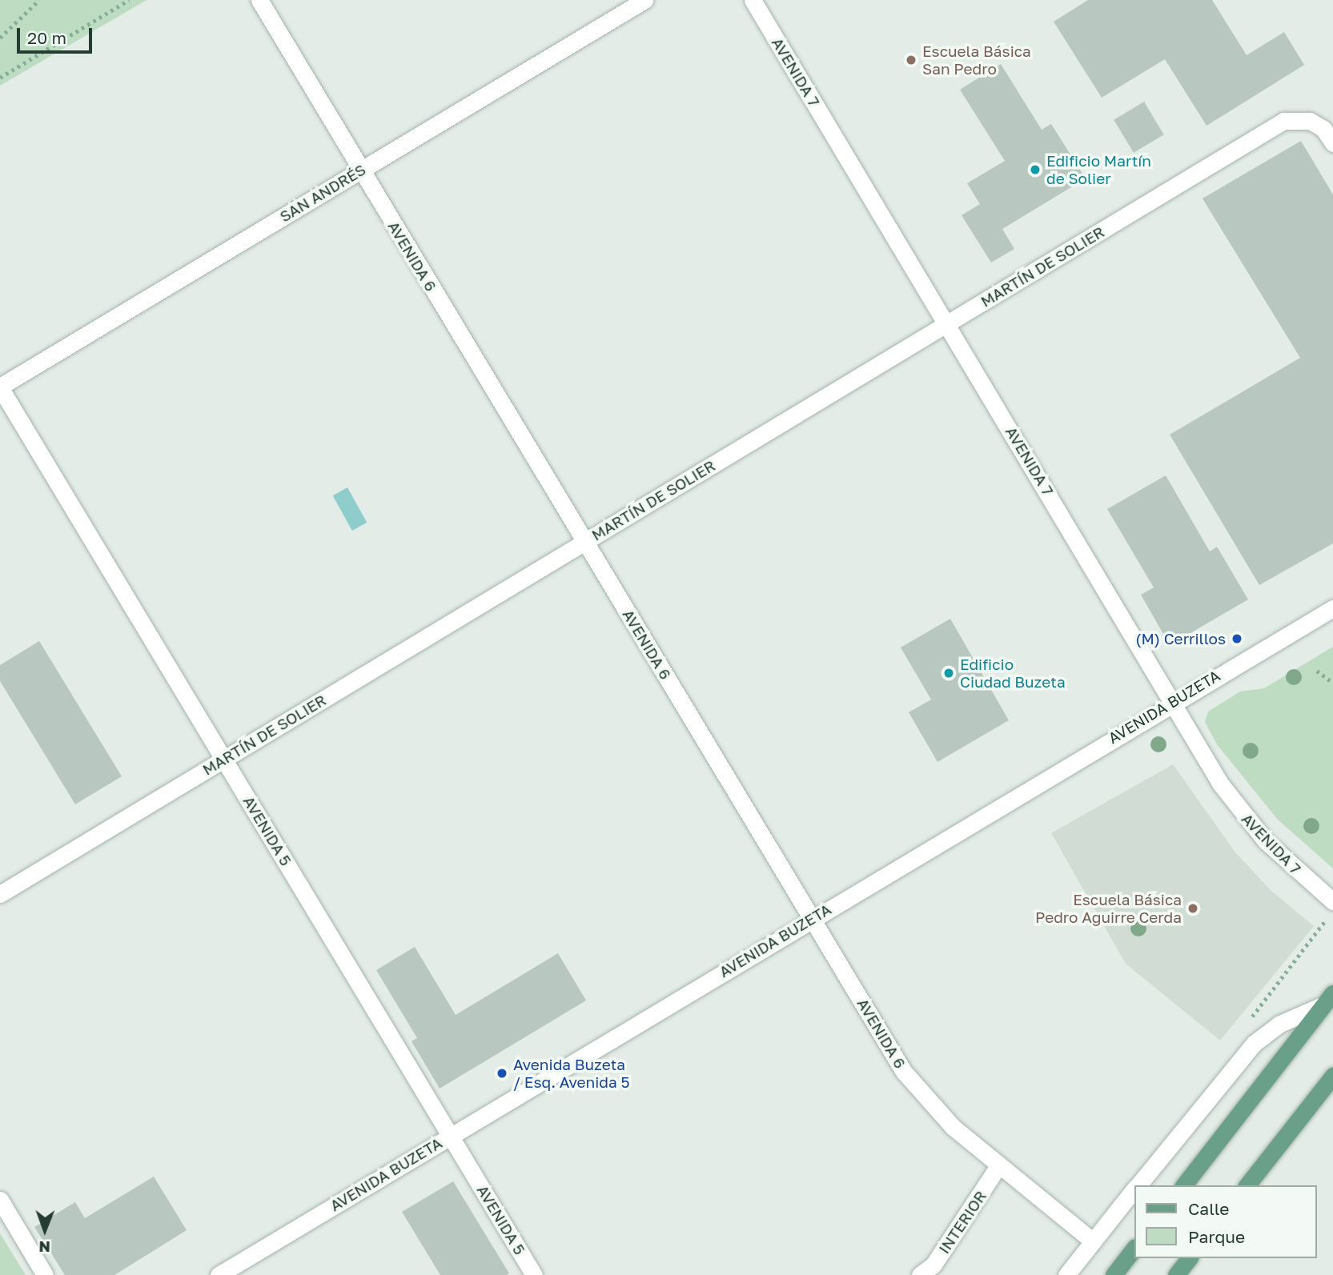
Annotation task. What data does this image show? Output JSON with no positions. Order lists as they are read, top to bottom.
{
  "streets": {
    "street": [
      "AVENIDA 7",
      "SAN ANDRÉS",
      "AVENIDA 6",
      "MARTÍN DE SOLIER",
      "AVENIDA BUZETA",
      "AVENIDA 5",
      "INTERIOR"
    ]
  },
  "crossings": [
    ["AVENIDA 7", "MARTÍN DE SOLIER"],
    ["AVENIDA 7", "AVENIDA BUZETA"],
    ["SAN ANDRÉS", "AVENIDA 6"],
    ["SAN ANDRÉS", "AVENIDA 5"],
    ["AVENIDA 6", "MARTÍN DE SOLIER"],
    ["AVENIDA 6", "AVENIDA BUZETA"],
    ["AVENIDA 6", "INTERIOR"],
    ["MARTÍN DE SOLIER", "AVENIDA 5"],
    ["AVENIDA BUZETA", "AVENIDA 5"]
  ],
  "places": [
    "Escuela Básica San Pedro",
    "Edificio Martín de Solier",
    "(M) Cerrillos",
    "Edificio Ciudad Buzeta",
    "Escuela Básica Pedro Aguirre Cerda",
    "Avenida Buzeta / Esq. Avenida 5"
  ],
  "legend": ["Calle", "Parque"],
  "scale_bar": "20 m",
  "north": "bottom"
}
